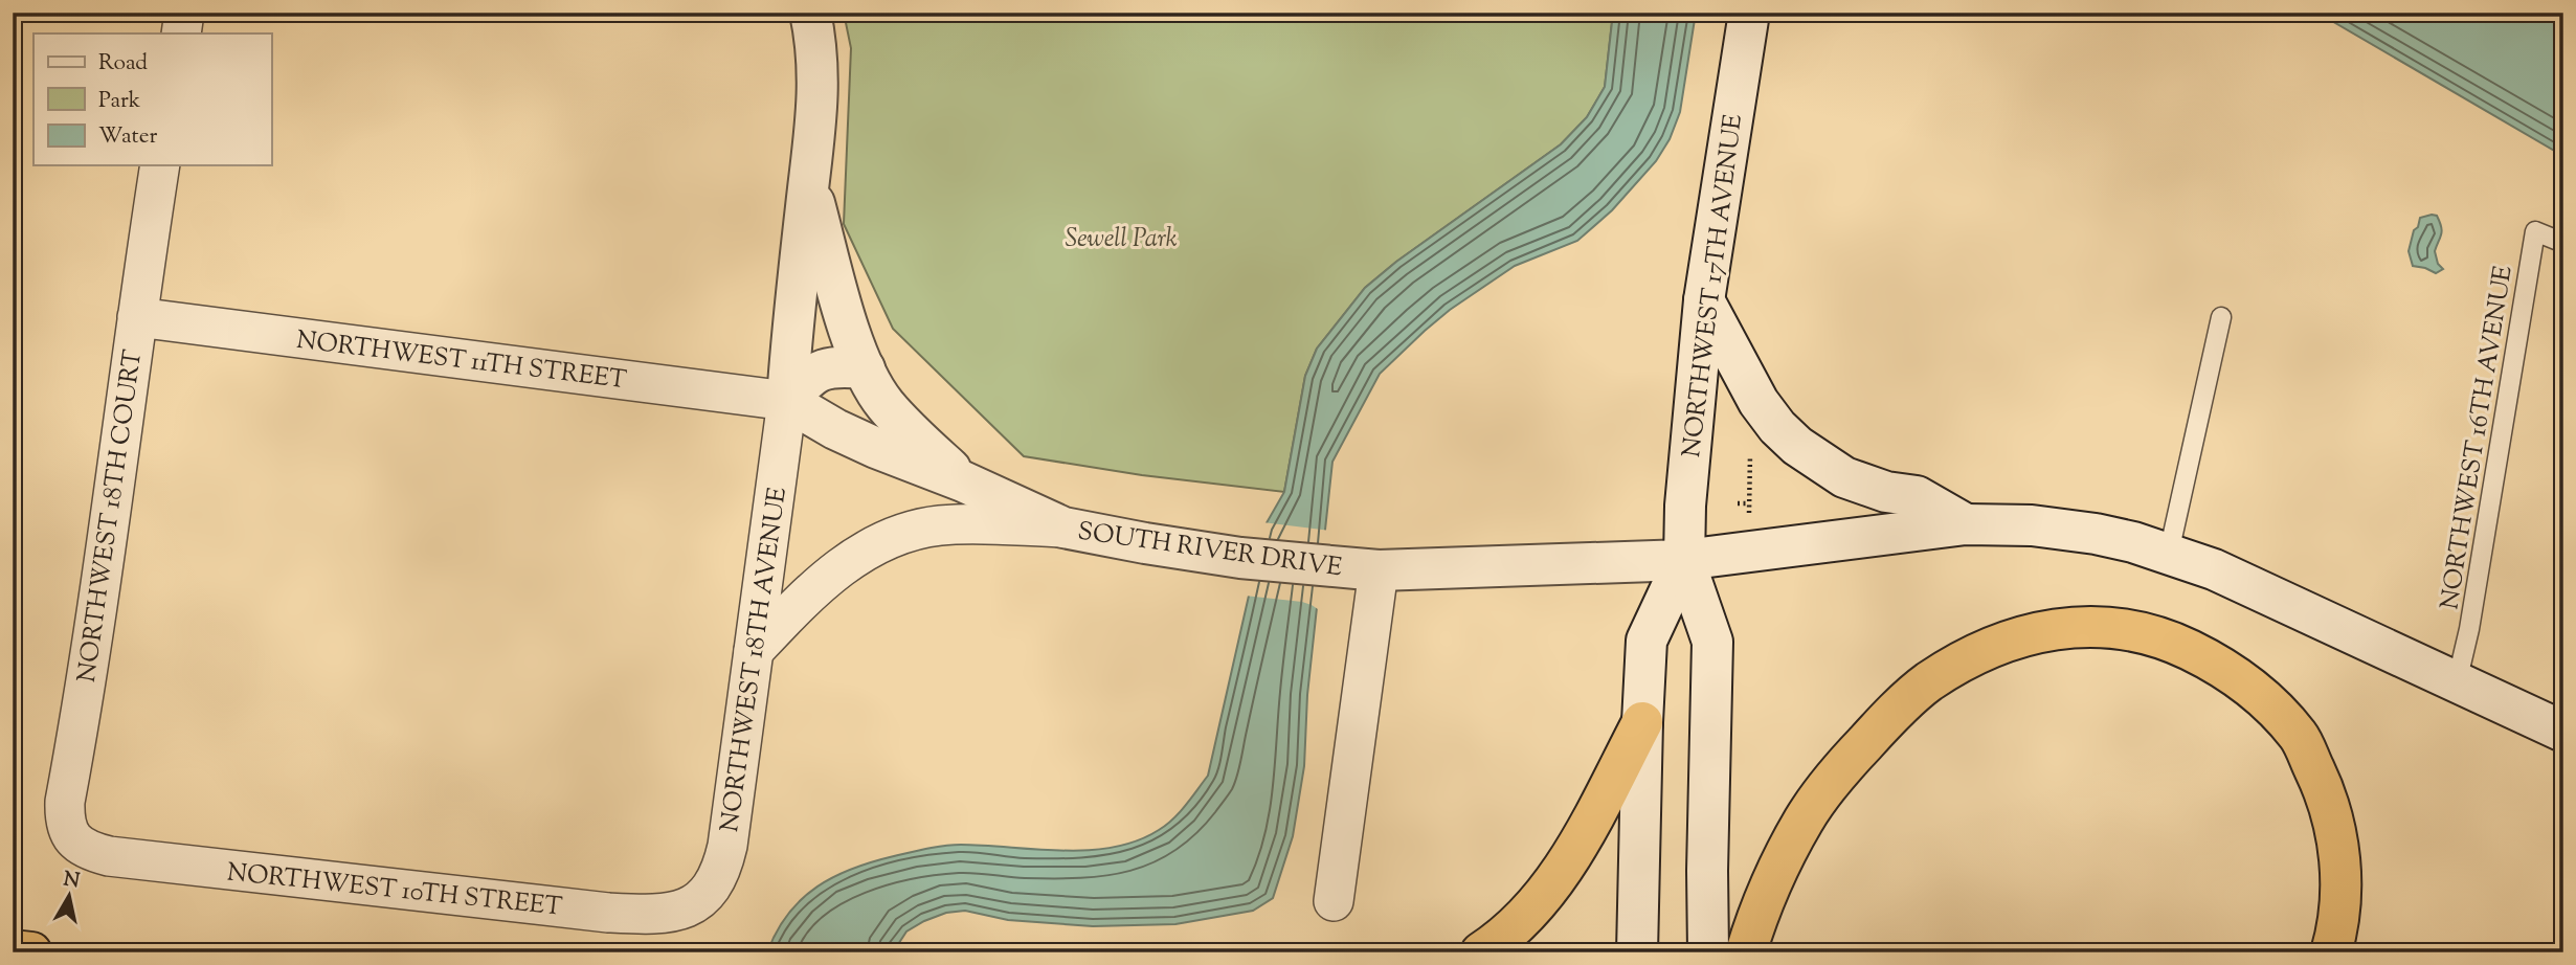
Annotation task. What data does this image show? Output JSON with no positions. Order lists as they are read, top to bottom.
{
  "streets": {
    "main road": ["NORTHWEST 17TH AVENUE", "SOUTH RIVER DRIVE"],
    "street": [
      "NORTHWEST 11TH STREET",
      "NORTHWEST 18TH COURT",
      "NORTHWEST 18TH AVENUE",
      "NORTHWEST 10TH STREET"
    ],
    "lane": ["NORTHWEST 16TH AVENUE"]
  },
  "crossings": [
    ["NORTHWEST 17TH AVENUE", "SOUTH RIVER DRIVE"],
    ["NORTHWEST 11TH STREET", "NORTHWEST 18TH COURT"],
    ["NORTHWEST 11TH STREET", "SOUTH RIVER DRIVE"],
    ["NORTHWEST 11TH STREET", "NORTHWEST 18TH AVENUE"],
    ["NORTHWEST 16TH AVENUE", "SOUTH RIVER DRIVE"],
    ["NORTHWEST 18TH COURT", "NORTHWEST 10TH STREET"],
    ["SOUTH RIVER DRIVE", "NORTHWEST 18TH AVENUE"],
    ["NORTHWEST 18TH AVENUE", "NORTHWEST 10TH STREET"]
  ],
  "parks": ["Sewell Park"],
  "legend": ["Road", "Park", "Water"],
  "north": "top"
}
